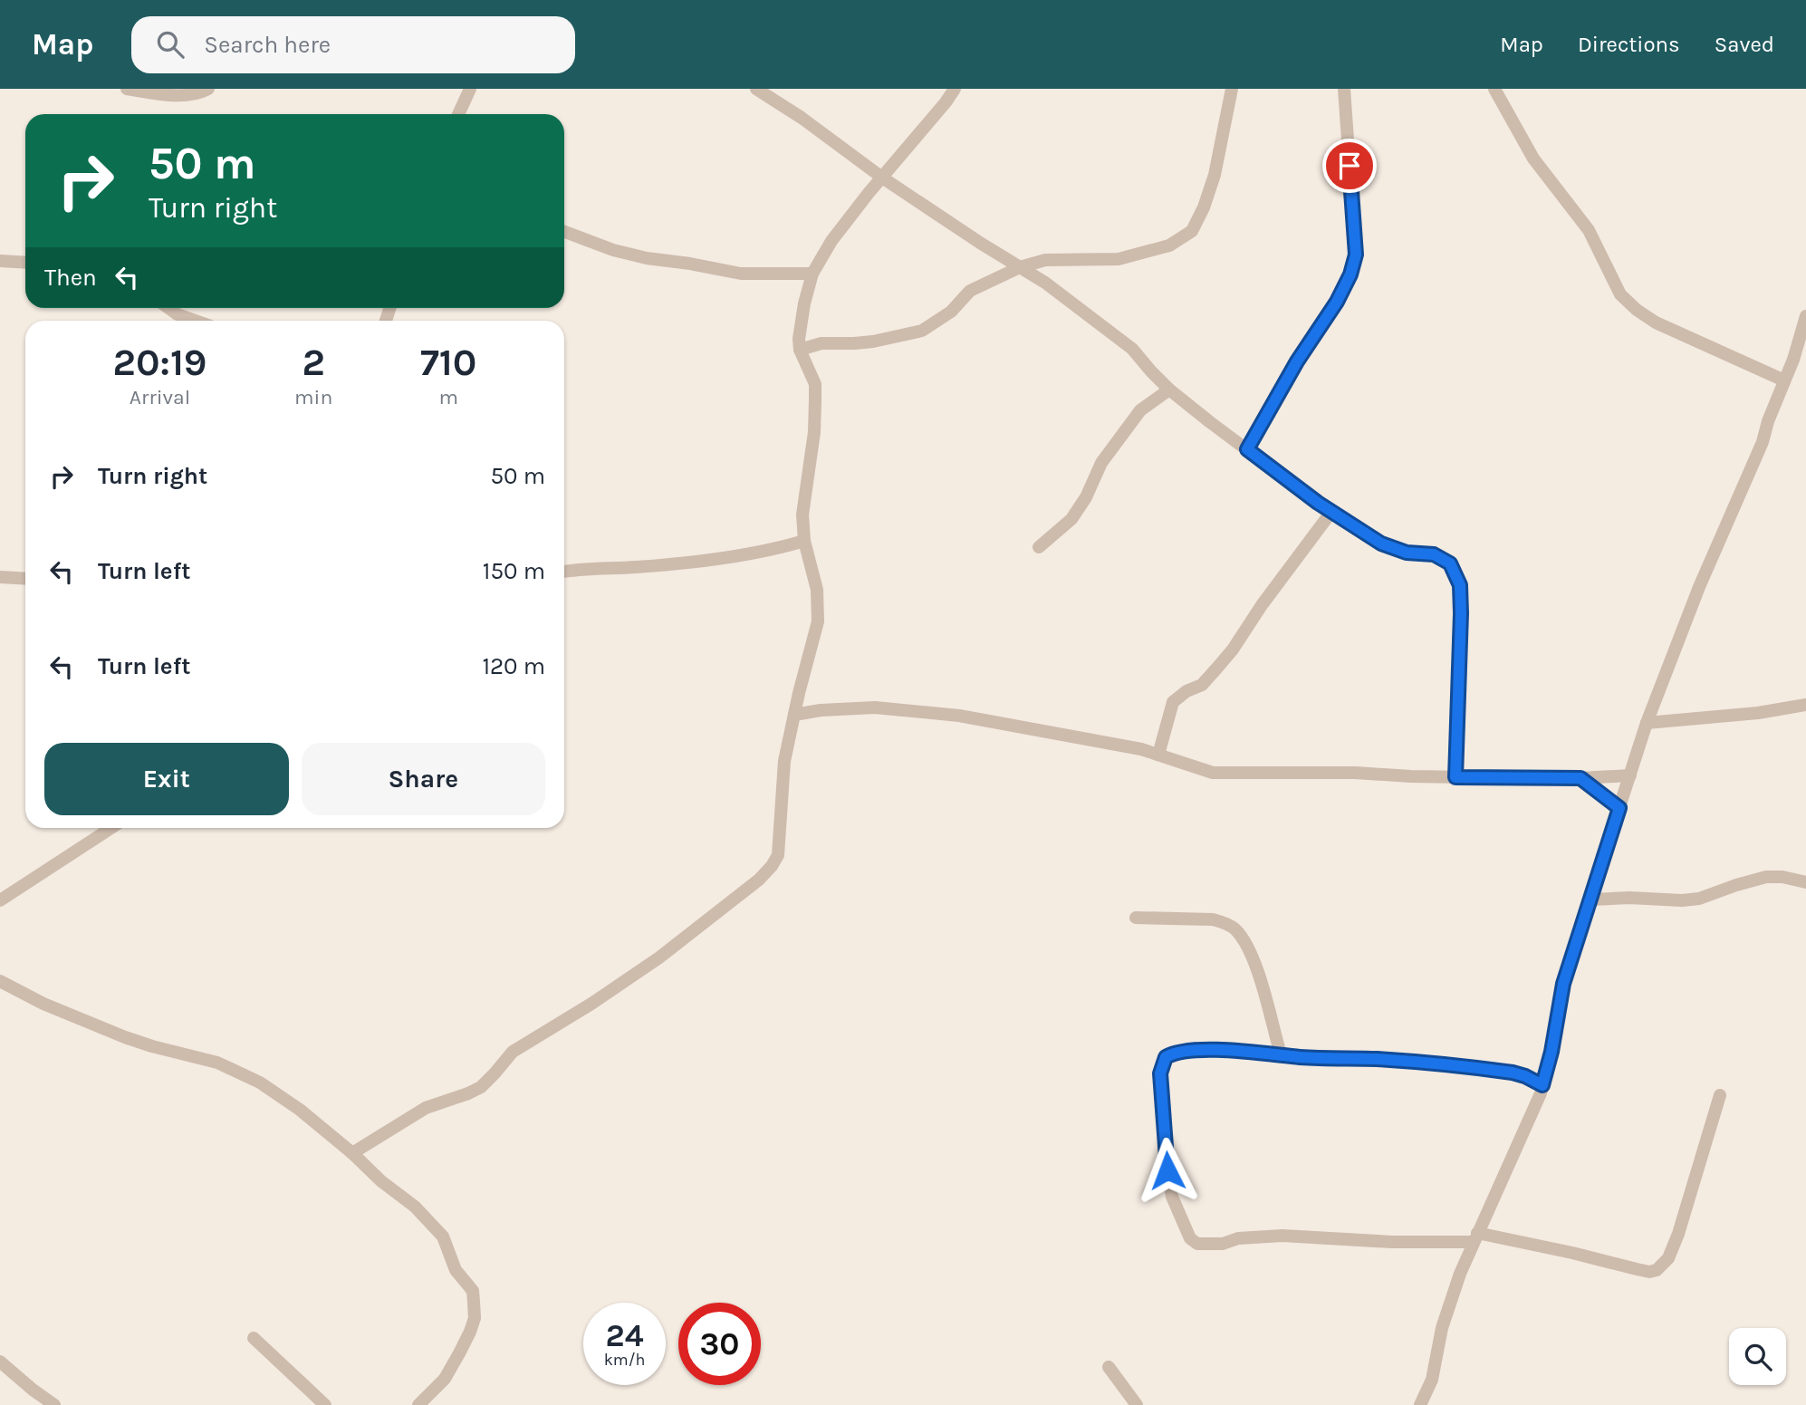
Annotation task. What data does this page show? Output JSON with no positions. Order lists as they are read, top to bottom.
{
  "page": {
    "header": "Map",
    "search": "Search here",
    "nav": ["Map", "Directions", "Saved"],
    "turn": ["50 m", "Turn right"],
    "then": "Then",
    "eta": [
      "20:19",
      "Arrival",
      "2",
      "min",
      "710",
      "m"
    ],
    "list": [
      {
        "name": "Turn right",
        "value": "50 m"
      },
      {
        "name": "Turn left",
        "value": "150 m"
      },
      {
        "name": "Turn left",
        "value": "120 m"
      }
    ],
    "buttons": ["Exit", "Share"],
    "speed": "24 km/h",
    "limit": "30"
  }
}
